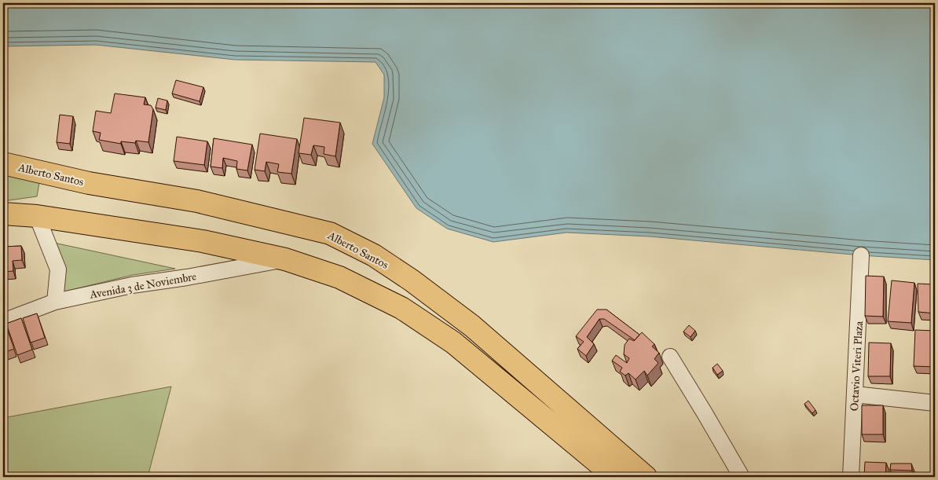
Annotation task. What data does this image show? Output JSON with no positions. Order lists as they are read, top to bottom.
{
  "streets": {
    "highway": ["Alberto Santos"],
    "street": ["Avenida 3 de Noviembre", "Octavio Viteri Plaza"]
  }
}
